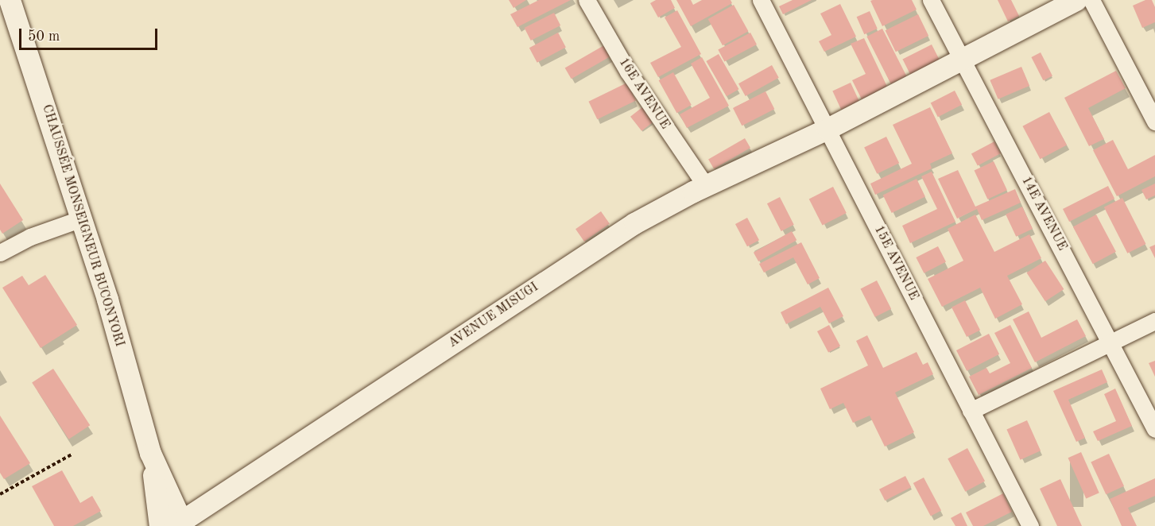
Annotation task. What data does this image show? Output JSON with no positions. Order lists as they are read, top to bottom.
{
  "streets": {
    "street": [
      "16E AVENUE",
      "14E AVENUE",
      "CHAUSSÉE MONSEIGNEUR BUCONYORI",
      "15E AVENUE",
      "AVENUE MISUGI"
    ]
  },
  "crossings": [
    ["16E AVENUE", "AVENUE MISUGI"],
    ["14E AVENUE", "AVENUE MISUGI"],
    ["CHAUSSÉE MONSEIGNEUR BUCONYORI", "AVENUE MISUGI"],
    ["15E AVENUE", "AVENUE MISUGI"]
  ],
  "scale_bar": "50 m"
}
